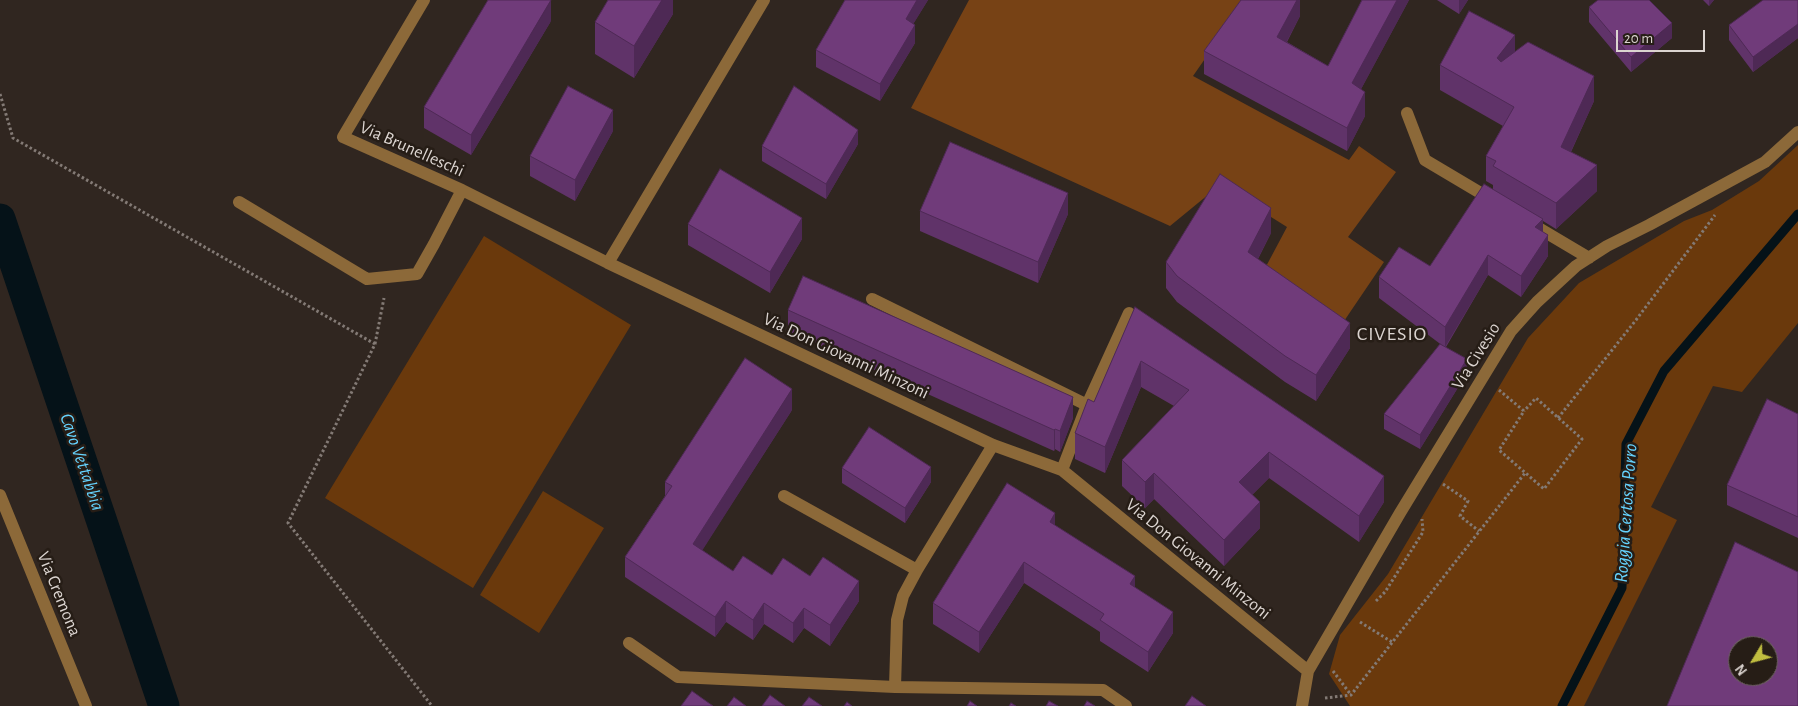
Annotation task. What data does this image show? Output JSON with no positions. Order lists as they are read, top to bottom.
{
  "streets": {
    "street": [
      "Via Brunelleschi",
      "Via Don Giovanni Minzoni",
      "Via Civesio",
      "Via Cremona"
    ]
  },
  "crossings": [
    ["Via Brunelleschi", "Via Don Giovanni Minzoni"],
    ["Via Don Giovanni Minzoni", "Via Civesio"]
  ],
  "districts": ["CIVESIO"],
  "water": ["Cavo Vettabbia", "Roggia Certosa Porro"],
  "scale_bar": "20 m",
  "north": "bottom left"
}
